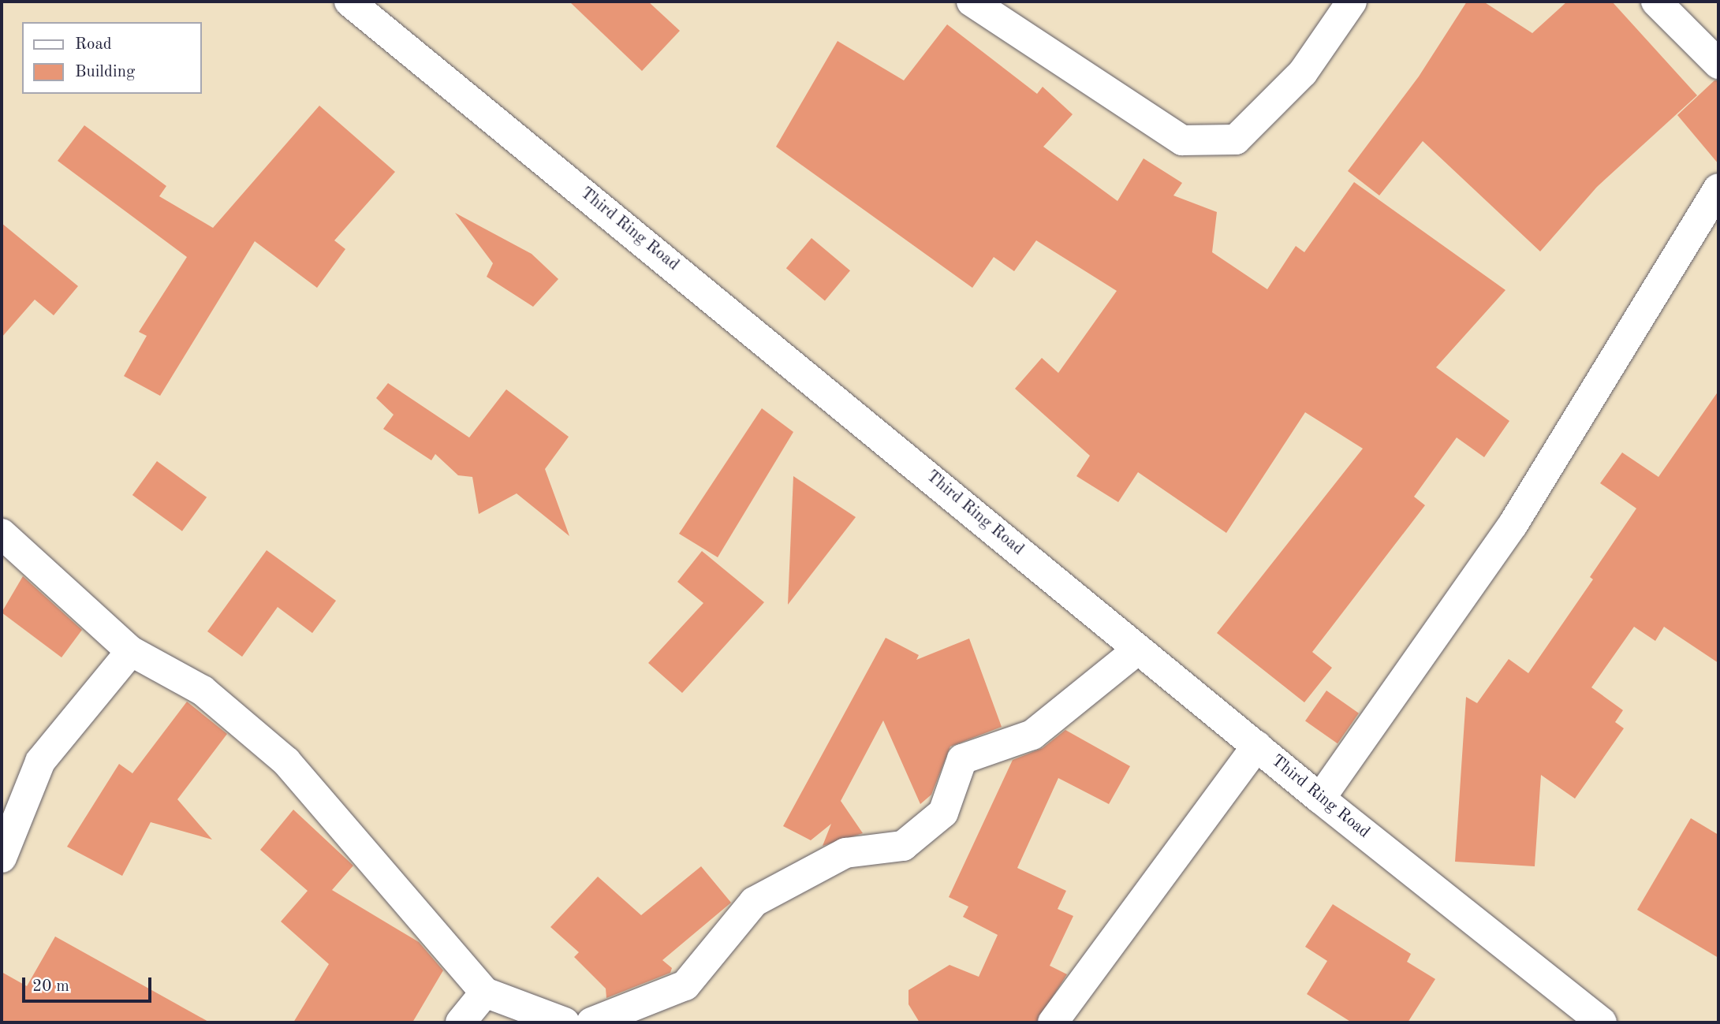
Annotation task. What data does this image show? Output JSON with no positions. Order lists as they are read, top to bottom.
{
  "streets": {
    "street": ["Third Ring Road"]
  },
  "legend": ["Road", "Building"],
  "scale_bar": "20 m"
}
